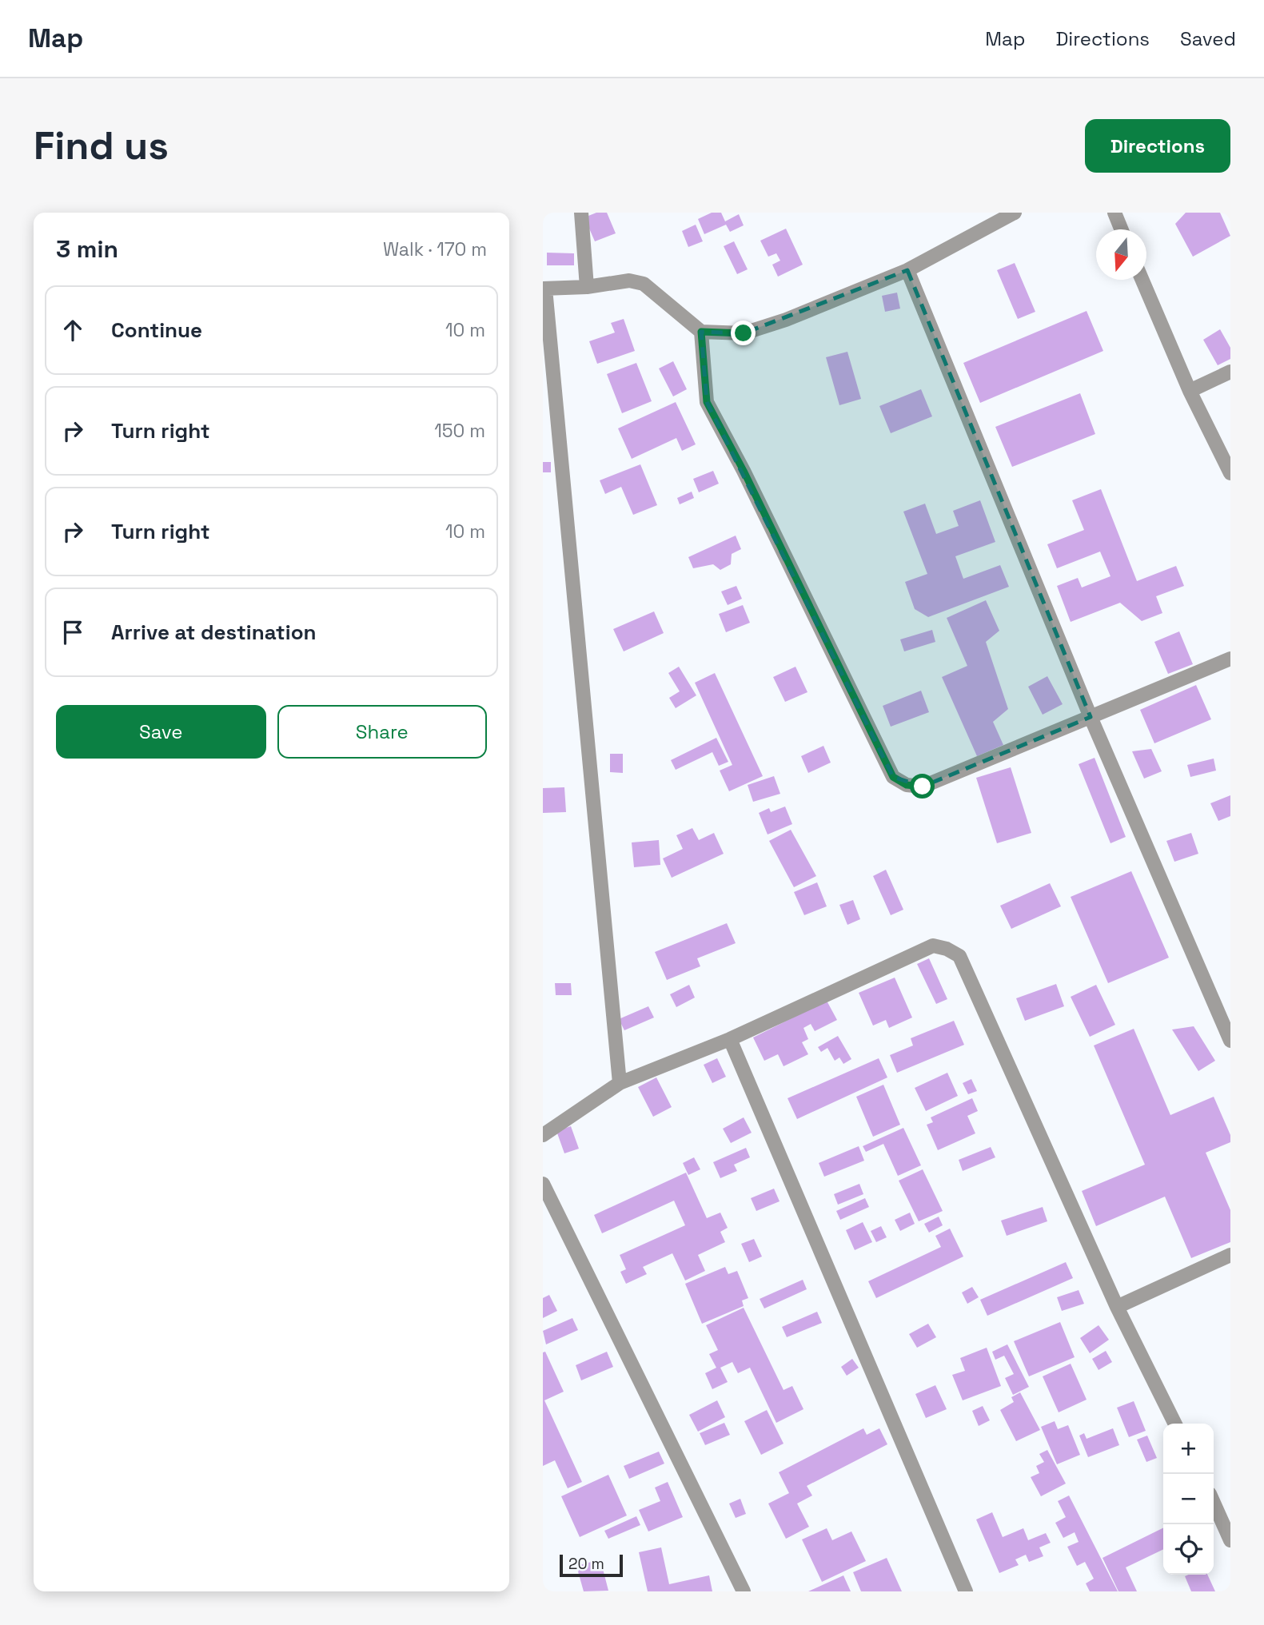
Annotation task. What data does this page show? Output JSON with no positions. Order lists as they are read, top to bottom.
{
  "scale_bar": "20 m",
  "north": "bottom",
  "page": {
    "header": "Map",
    "nav": ["Map", "Directions", "Saved"],
    "buttons": [
      "Directions",
      ["Save", "Share"]
    ],
    "title": "Find us",
    "heading": ["3 min", "Walk · 170 m"],
    "list": [
      ["Continue", "10 m"],
      ["Turn right", "150 m"],
      ["Turn right", "10 m"],
      "Arrive at destination"
    ],
    "map_buttons": ["+", "−"],
    "scale": "20 m"
  }
}
